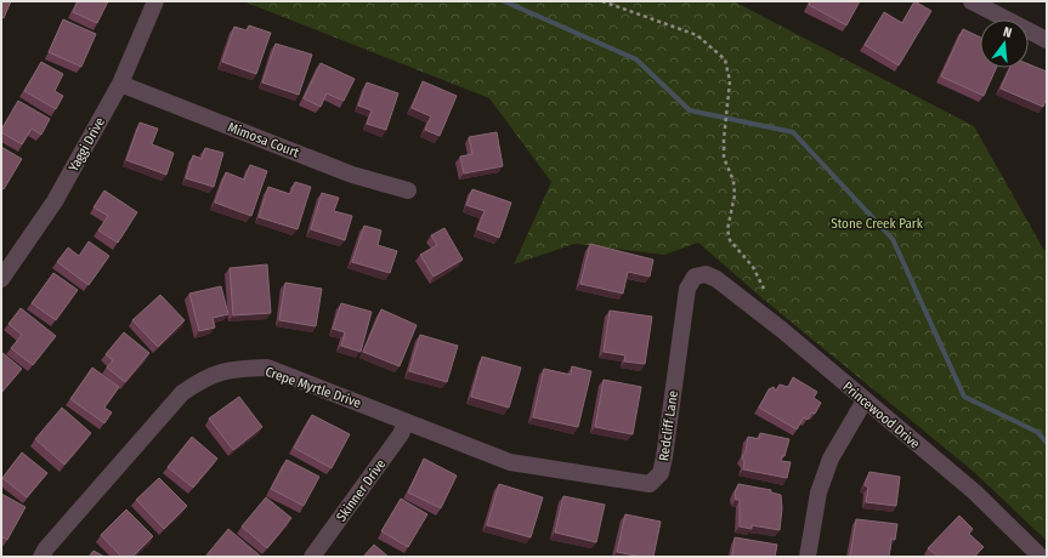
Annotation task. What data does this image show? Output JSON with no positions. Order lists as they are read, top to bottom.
{
  "streets": {
    "street": [
      "Mimosa Court",
      "Yaggi Drive",
      "Crepe Myrtle Drive",
      "Princewood Drive",
      "Redcliff Lane",
      "Skinner Drive"
    ]
  },
  "crossings": [
    ["Mimosa Court", "Yaggi Drive"],
    ["Crepe Myrtle Drive", "Redcliff Lane"],
    ["Crepe Myrtle Drive", "Skinner Drive"],
    ["Princewood Drive", "Redcliff Lane"]
  ],
  "parks": ["Stone Creek Park"],
  "north": "top"
}
